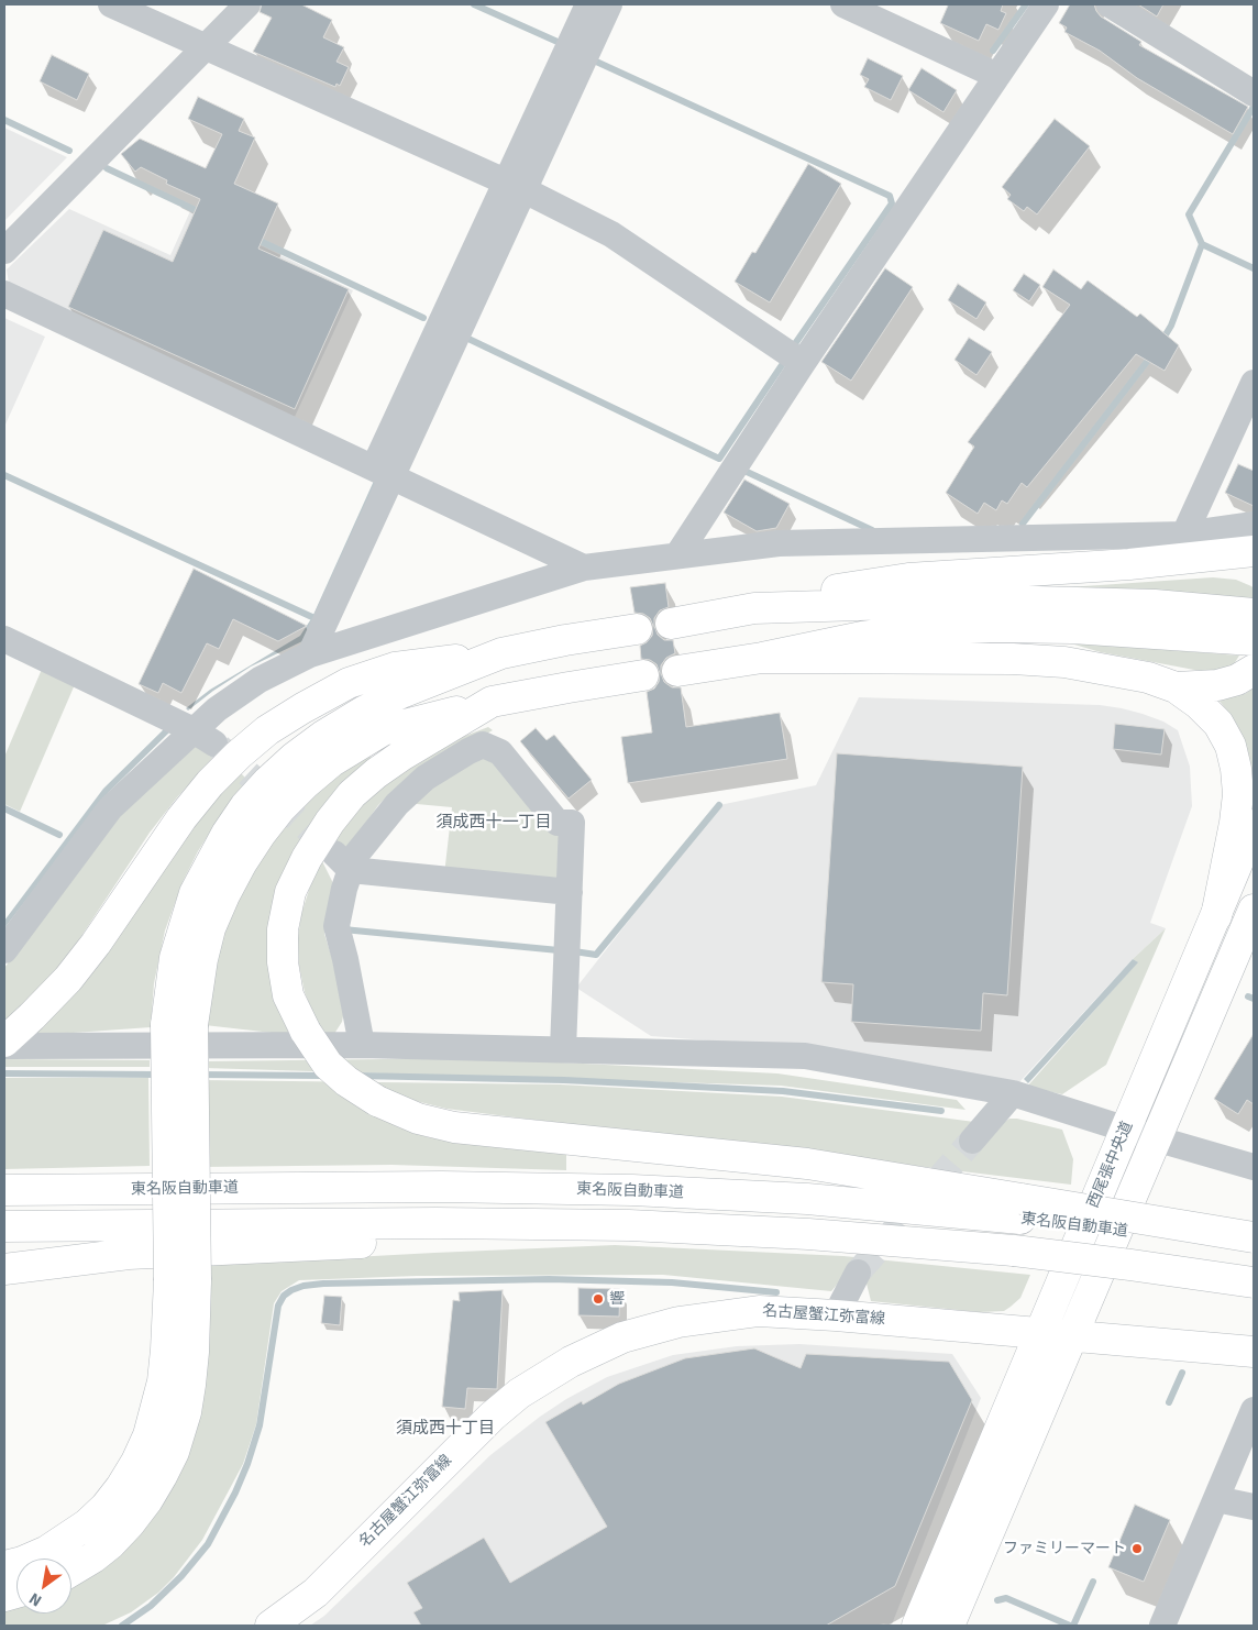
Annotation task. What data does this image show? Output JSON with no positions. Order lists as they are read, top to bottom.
{
  "streets": {
    "main road": ["西尾張中央道", "東名阪自動車道", "名古屋蟹江弥富線"]
  },
  "crossings": [
    ["西尾張中央道", "名古屋蟹江弥富線"]
  ],
  "districts": ["須成西十一丁目", "須成西十丁目"],
  "places": ["響", "ファミリーマート"],
  "north": "bottom left"
}
